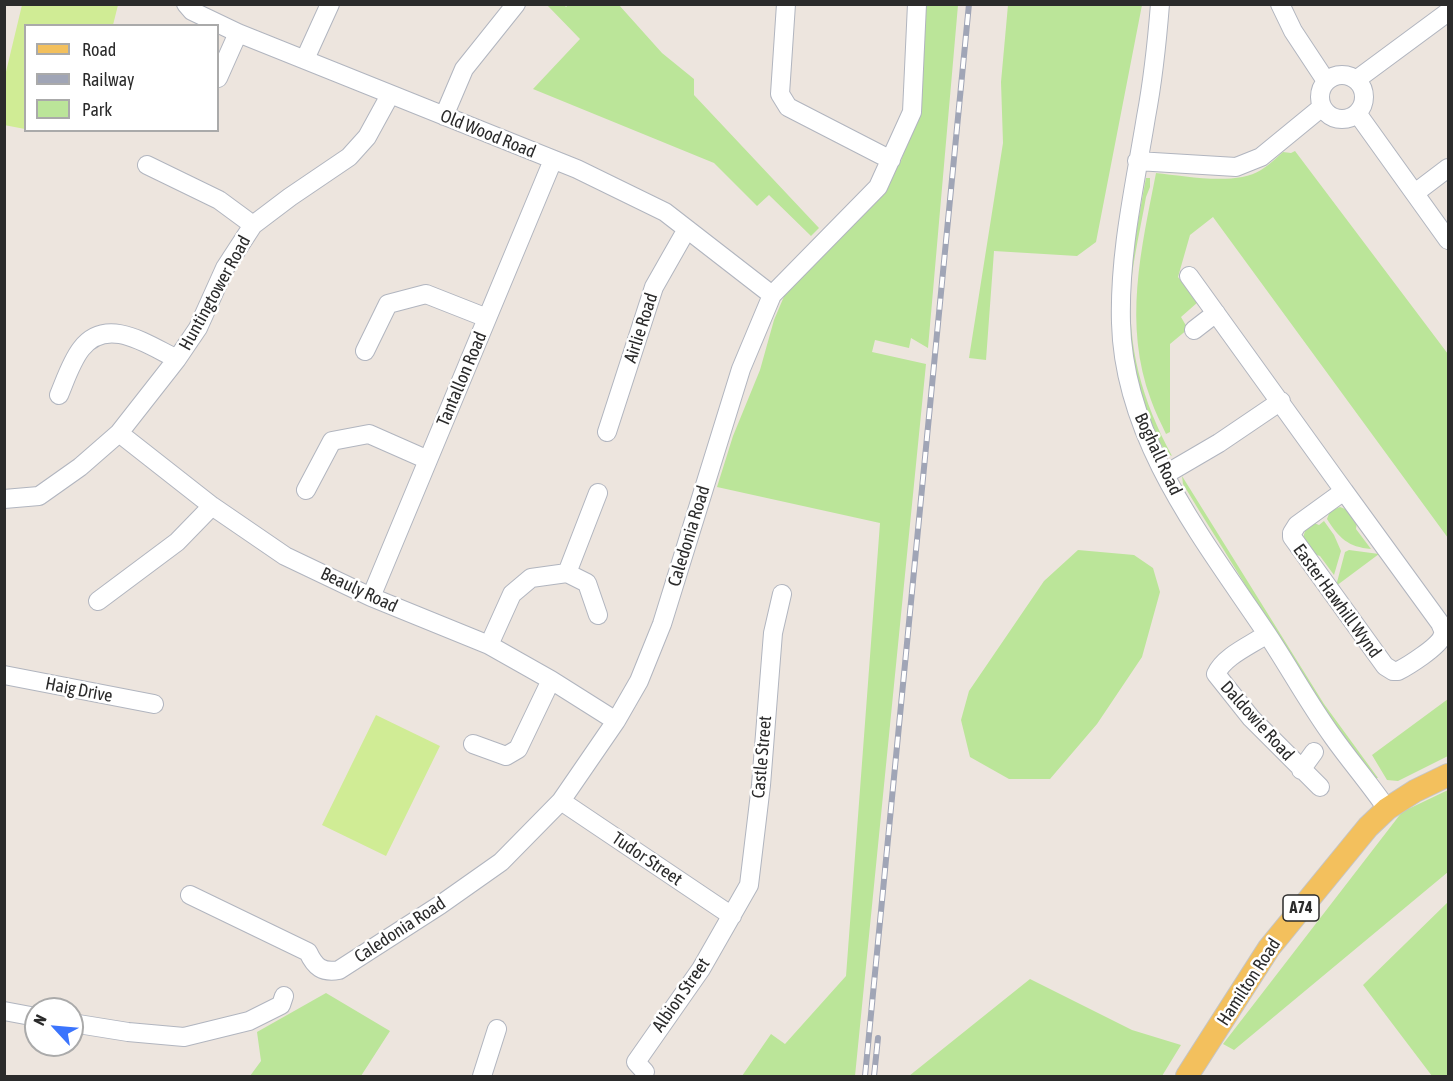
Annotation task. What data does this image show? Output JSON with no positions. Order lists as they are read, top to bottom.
{
  "streets": {
    "main road": ["A74", "Hamilton Road"],
    "street": [
      "Old Wood Road",
      "Huntingtower Road",
      "Airlie Road",
      "Tantallon Road",
      "Boghall Road",
      "Caledonia Road",
      "Beauly Road",
      "Easter Hawhill Wynd",
      "Haig Drive",
      "Daldowie Road",
      "Castle Street",
      "Tudor Street",
      "Albion Street"
    ]
  },
  "crossings": [
    ["Old Wood Road", "Huntingtower Road"],
    ["Old Wood Road", "Airlie Road"],
    ["Old Wood Road", "Tantallon Road"],
    ["Old Wood Road", "Caledonia Road"],
    ["Huntingtower Road", "Beauly Road"],
    ["Tantallon Road", "Beauly Road"],
    ["Boghall Road", "Daldowie Road"],
    ["Boghall Road", "Hamilton Road"],
    ["Caledonia Road", "Beauly Road"],
    ["Caledonia Road", "Tudor Street"],
    ["Castle Street", "Tudor Street"],
    ["Castle Street", "Albion Street"],
    ["Tudor Street", "Albion Street"]
  ],
  "legend": ["Road", "Railway", "Park"],
  "north": "top left"
}
